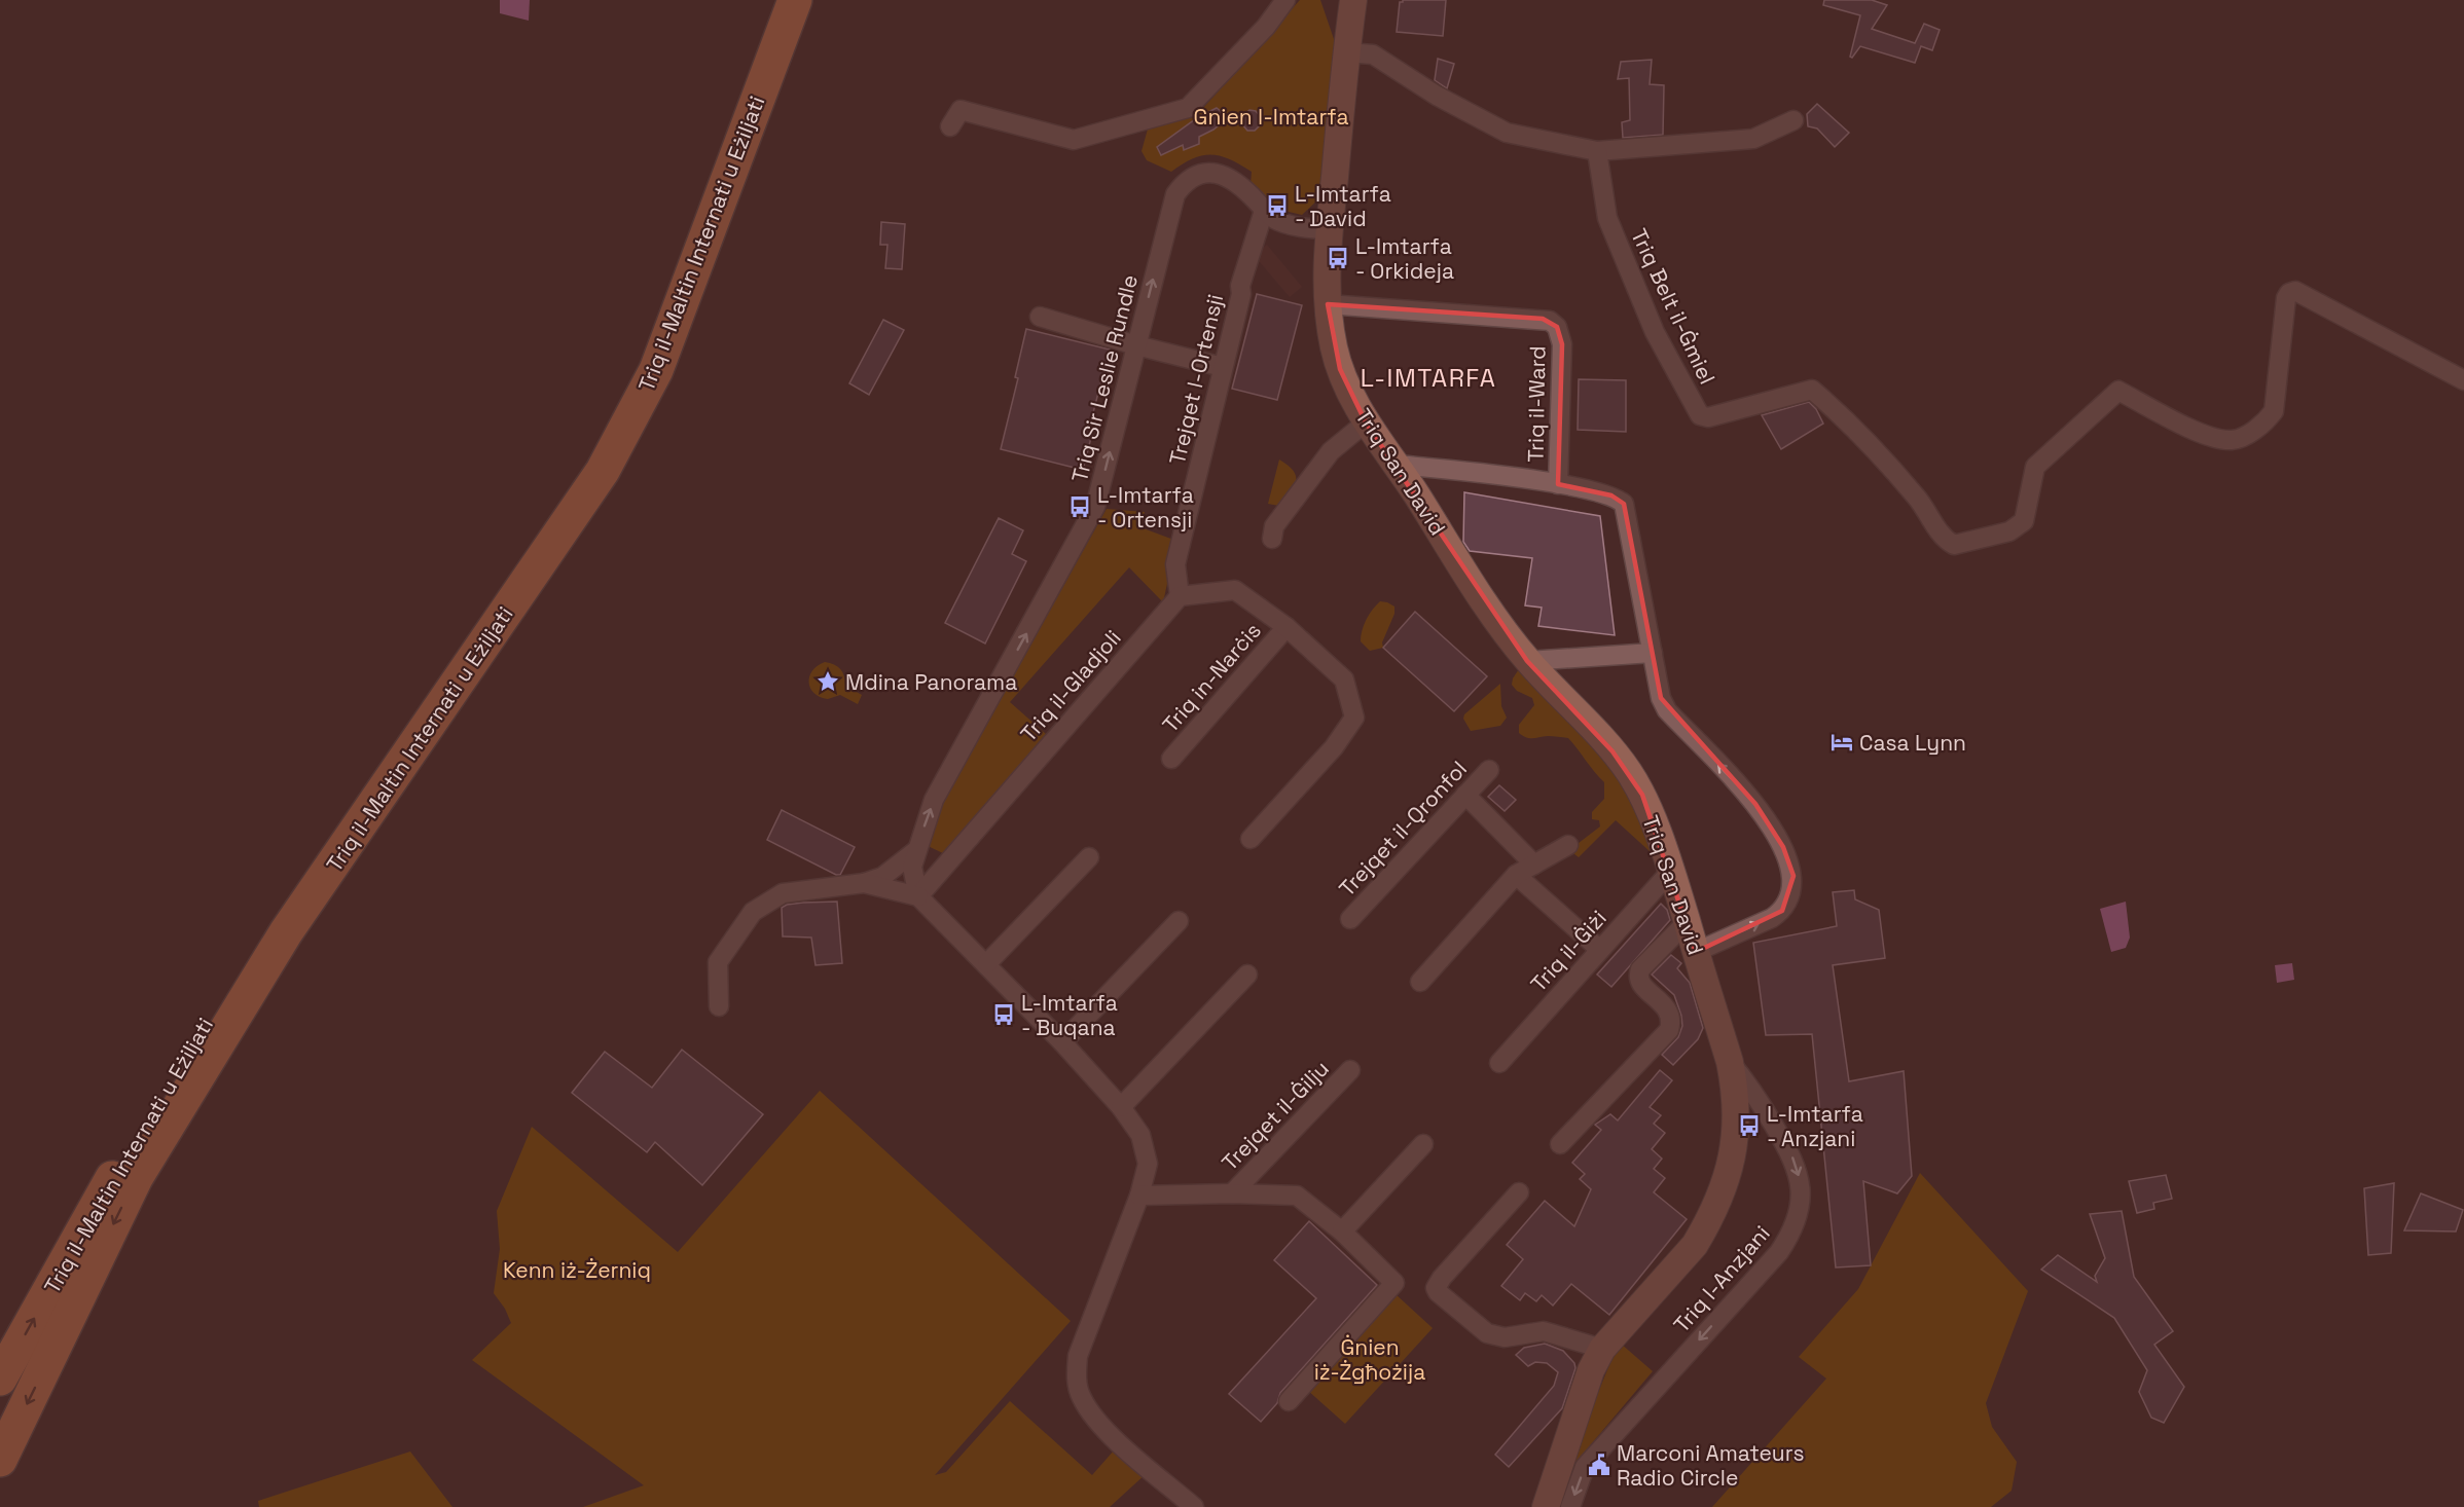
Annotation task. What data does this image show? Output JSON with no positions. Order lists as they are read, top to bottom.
{
  "streets": {
    "highway": ["Triq il-Maltin Internati u Eżiljati"],
    "street": [
      "Triq Belt il-Ġmiel",
      "Triq Sir Leslie Rundle",
      "Trejqet l-Ortensji",
      "Triq il-Ward",
      "Triq San David",
      "Triq in-Narċis",
      "Triq il-Gladjoli",
      "Trejqet il-Qronfol",
      "Triq il-Ġiżi",
      "Trejqet il-Ġilju",
      "Triq l-Anzjani"
    ]
  },
  "crossings": [
    ["Triq Sir Leslie Rundle", "Trejqet l-Ortensji"],
    ["Triq Sir Leslie Rundle", "Triq San David"],
    ["Triq Sir Leslie Rundle", "Triq il-Gladjoli"],
    ["Trejqet l-Ortensji", "Triq il-Gladjoli"],
    ["Triq il-Ward", "Triq San David"],
    ["Triq San David", "Triq il-Ġiżi"],
    ["Triq San David", "Triq l-Anzjani"]
  ],
  "one_way": ["Triq Sir Leslie Rundle", "Triq l-Anzjani"],
  "districts": ["L-IMTARFA"],
  "parks": ["Gnien l-Imtarfa", "Kenn iż-Żerniq", "Ġnien iż-Żgħożija"],
  "places": {
    "bus stop": [
      "L-Imtarfa - David",
      "L-Imtarfa - Orkideja",
      "L-Imtarfa - Ortensji",
      "L-Imtarfa - Buqana",
      "L-Imtarfa - Anzjani"
    ],
    "place": ["Mdina Panorama"],
    "hotel": ["Casa Lynn"],
    "public building": ["Marconi Amateurs Radio Circle"]
  }
}
